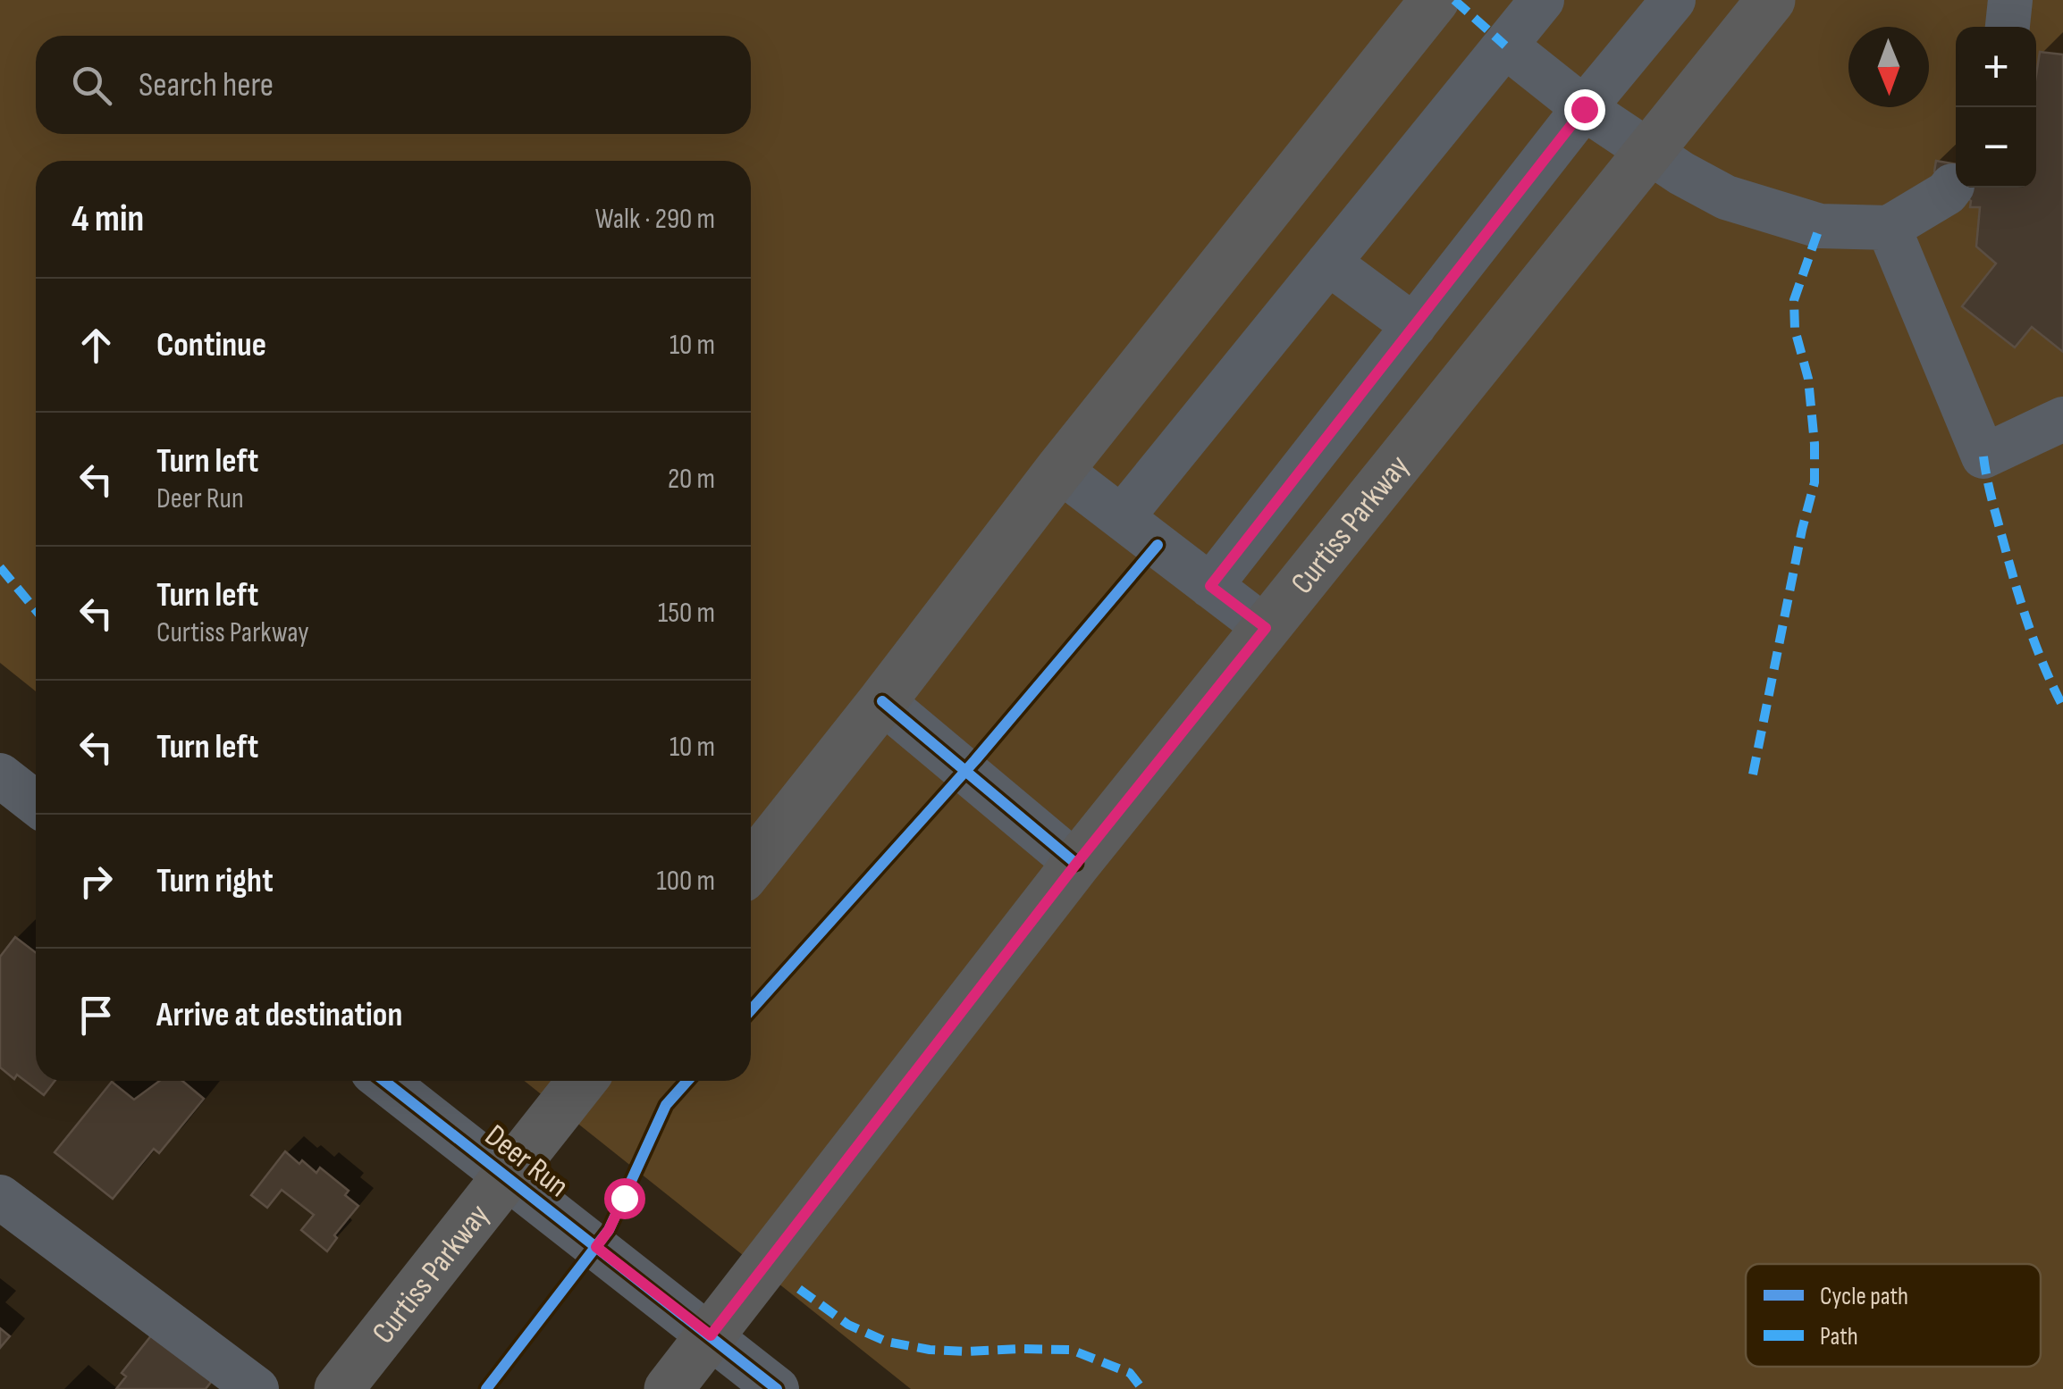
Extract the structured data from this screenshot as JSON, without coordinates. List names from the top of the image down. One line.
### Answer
{"streets":{"main road":["Curtiss Parkway"],"street":["Deer Run"]},"crossings":[["Curtiss Parkway","Deer Run"]],"legend":["Cycle path","Path"],"north":"bottom","page":{"map_buttons":["+","−"],"search":"Search here","heading":["4 min","Walk · 290 m"],"list":[["Continue","10 m"],["Turn left","Deer Run","20 m"],["Turn left","Curtiss Parkway","150 m"],["Turn left","10 m"],["Turn right","100 m"],"Arrive at destination"]}}
